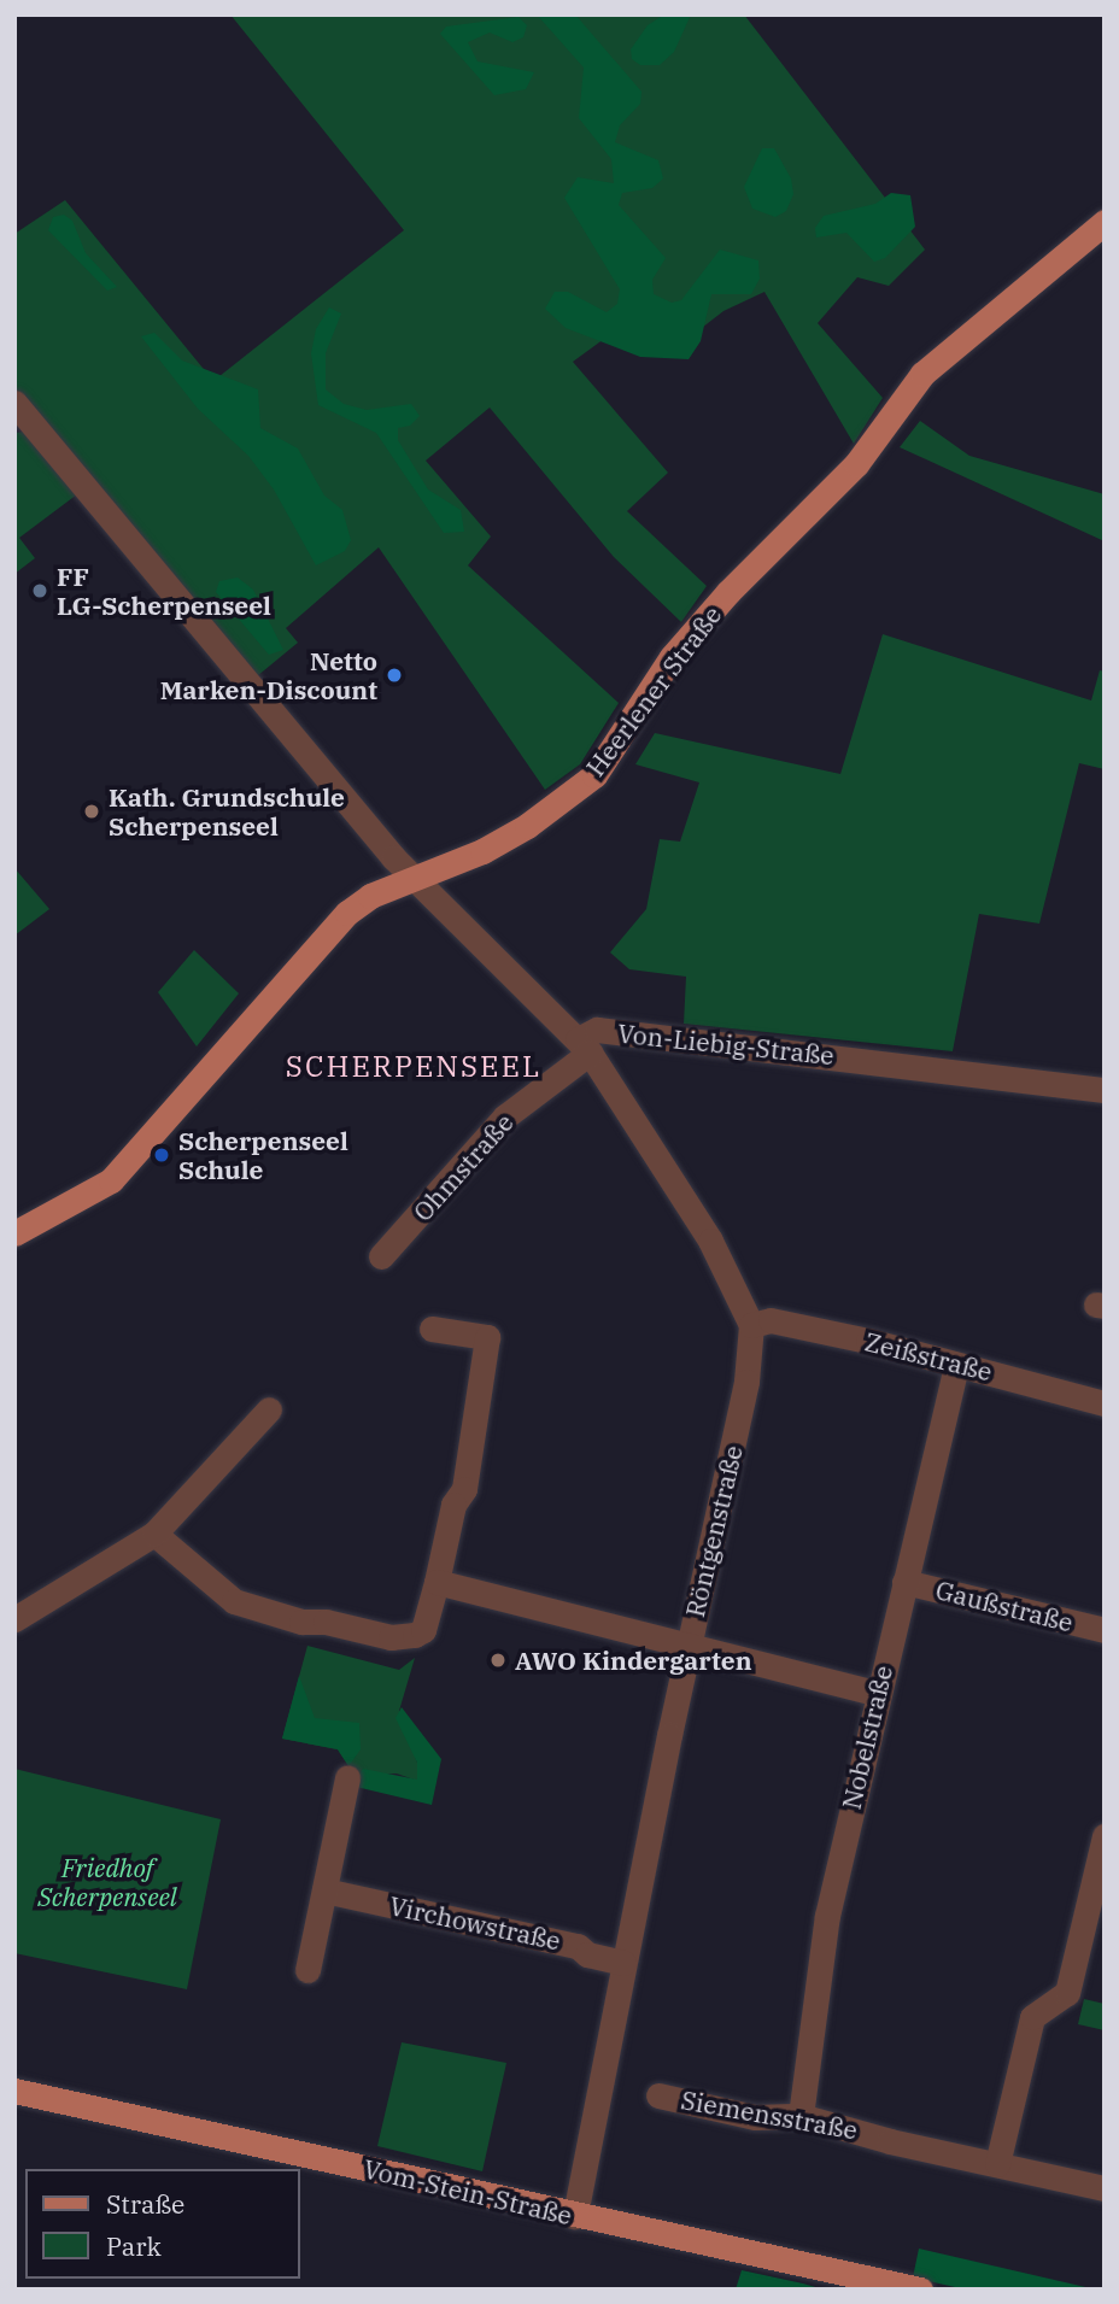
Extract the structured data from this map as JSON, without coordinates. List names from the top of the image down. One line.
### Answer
{"streets":{"main road":["Heerlener Straße","Vom-Stein-Straße"],"street":["Von-Liebig-Straße","Ohmstraße","Zeißstraße","Röntgenstraße","Gaußstraße","Nobelstraße","Virchowstraße","Siemensstraße"]},"crossings":[["Von-Liebig-Straße","Ohmstraße"],["Zeißstraße","Röntgenstraße"],["Zeißstraße","Nobelstraße"],["Röntgenstraße","Virchowstraße"],["Röntgenstraße","Vom-Stein-Straße"],["Gaußstraße","Nobelstraße"],["Nobelstraße","Siemensstraße"]],"districts":["SCHERPENSEEL"],"parks":["Friedhof Scherpenseel"],"places":["FF LG-Scherpenseel","Netto Marken-Discount","Kath. Grundschule Scherpenseel","Scherpenseel Schule","AWO Kindergarten"],"legend":["Straße","Park"]}
